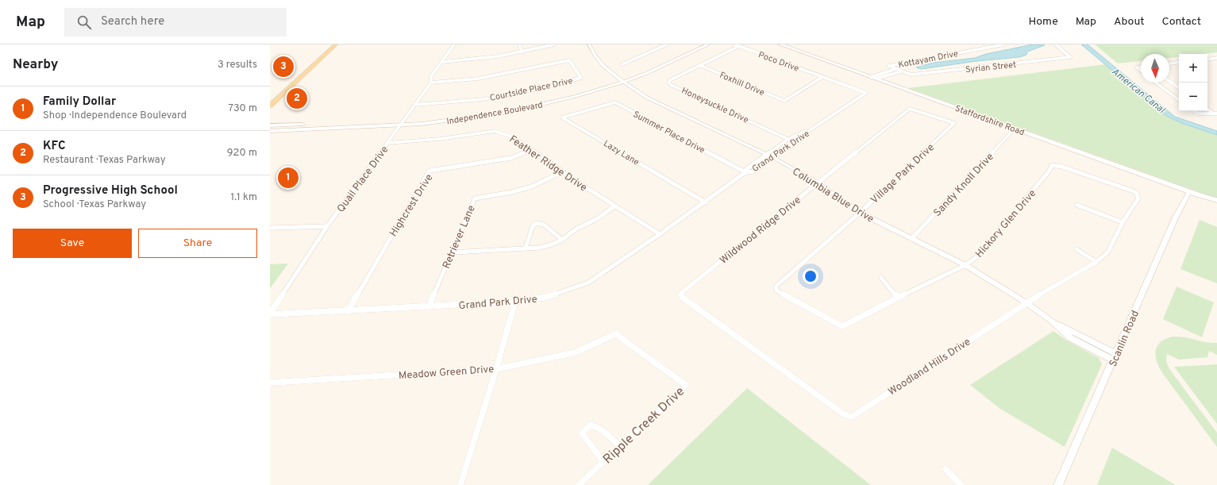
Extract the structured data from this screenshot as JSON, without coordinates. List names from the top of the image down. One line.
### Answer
{"streets":{"main road":["Independence Boulevard","Staffordshire Road"],"street":["Kottayam Drive","Poco Drive","Syrian Street","Foxhill Drive","Courtside Place Drive","Honeysuckle Drive","Summer Place Drive","Grand Park Drive","Lazy Lane","Feather Ridge Drive","Village Park Drive","Quail Place Drive","Sandy Knoll Drive","Columbia Blue Drive","Highcrest Drive","Hickory Glen Drive","Wildwood Ridge Drive","Retriever Lane","Scanlin Road","Woodland Hills Drive","Meadow Green Drive","Ripple Creek Drive"]},"crossings":[["Poco Drive","Foxhill Drive"],["Poco Drive","Grand Park Drive"],["Foxhill Drive","Honeysuckle Drive"],["Foxhill Drive","Grand Park Drive"],["Courtside Place Drive","Quail Place Drive"],["Honeysuckle Drive","Grand Park Drive"],["Independence Boulevard","Quail Place Drive"],["Independence Boulevard","Columbia Blue Drive"],["Staffordshire Road","Sandy Knoll Drive"],["Staffordshire Road","Scanlin Road"],["Summer Place Drive","Grand Park Drive"],["Summer Place Drive","Lazy Lane"],["Grand Park Drive","Lazy Lane"],["Grand Park Drive","Feather Ridge Drive"],["Grand Park Drive","Quail Place Drive"],["Grand Park Drive","Columbia Blue Drive"],["Grand Park Drive","Highcrest Drive"],["Grand Park Drive","Retriever Lane"],["Feather Ridge Drive","Quail Place Drive"],["Feather Ridge Drive","Highcrest Drive"],["Feather Ridge Drive","Retriever Lane"],["Village Park Drive","Columbia Blue Drive"],["Village Park Drive","Hickory Glen Drive"],["Village Park Drive","Wildwood Ridge Drive"],["Sandy Knoll Drive","Columbia Blue Drive"],["Columbia Blue Drive","Hickory Glen Drive"],["Columbia Blue Drive","Wildwood Ridge Drive"],["Columbia Blue Drive","Scanlin Road"],["Columbia Blue Drive","Woodland Hills Drive"],["Hickory Glen Drive","Woodland Hills Drive"],["Wildwood Ridge Drive","Woodland Hills Drive"],["Meadow Green Drive","Ripple Creek Drive"]],"water":["American Canal"],"north":"bottom","page":{"header":"Map","search":"Search here","nav":["Home","Map","About","Contact"],"heading":["Nearby","3 results"],"map_buttons":["+","−"],"pins":["3","2","1"],"list":[{"mark":"1","name":"Family Dollar","note":"Shop · Independence Boulevard","value":"730 m"},{"mark":"2","name":"KFC","note":"Restaurant · Texas Parkway","value":"920 m"},{"mark":"3","name":"Progressive High School","note":"School · Texas Parkway","value":"1.1 km"}],"buttons":["Save","Share"]}}
